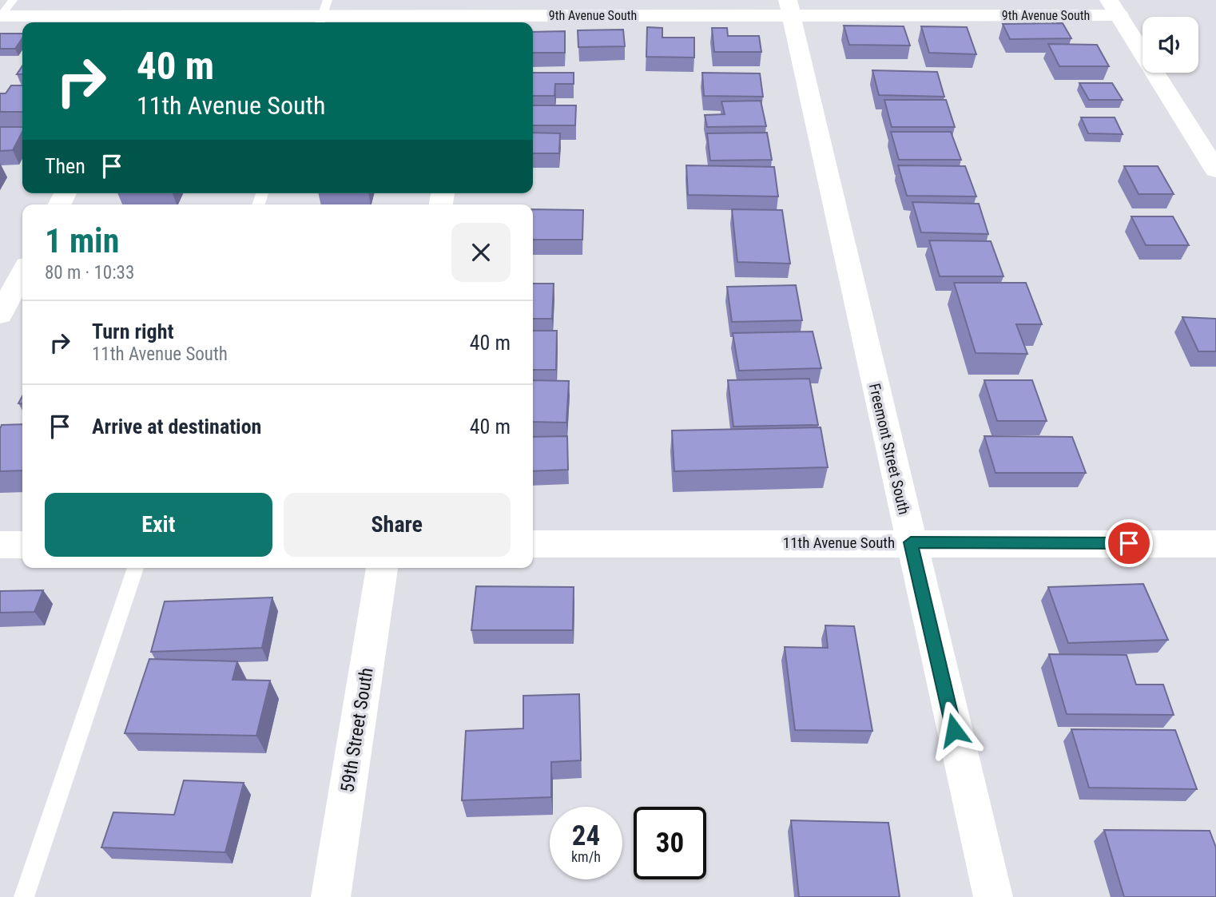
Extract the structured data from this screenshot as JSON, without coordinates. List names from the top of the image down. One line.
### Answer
{"streets":{"street":["9th Avenue South","Freemont Street South","11th Avenue South","59th Street South"]},"crossings":[["9th Avenue South","Freemont Street South"],["Freemont Street South","11th Avenue South"]],"page":{"turn":["40 m","11th Avenue South"],"then":"Then","heading":["1 min","80 m · 10:33"],"list":[{"name":"Turn right","note":"11th Avenue South","value":"40 m"},{"name":"Arrive at destination","value":"40 m"}],"buttons":["Exit","Share"],"speed":"24 km/h","limit":"30"}}
